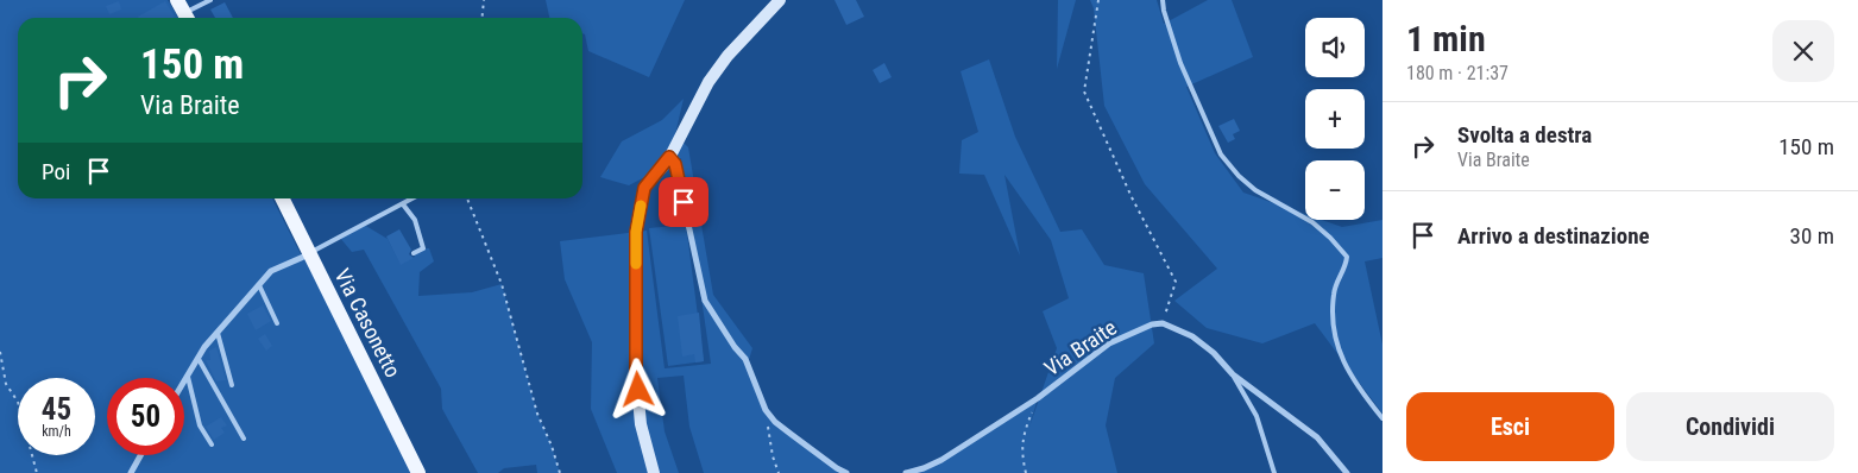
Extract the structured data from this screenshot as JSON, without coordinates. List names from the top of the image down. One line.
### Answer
{"streets":{"main road":["Via Casonetto"],"street":["Via Braite"]},"page":{"heading":["1 min","180 m · 21:37"],"map_buttons":["+","−"],"turn":["150 m","Via Braite"],"list":[{"name":"Svolta a destra","note":"Via Braite","value":"150 m"},{"name":"Arrivo a destinazione","value":"30 m"}],"then":"Poi","speed":"45 km/h","limit":"50","buttons":["Esci","Condividi"]}}
